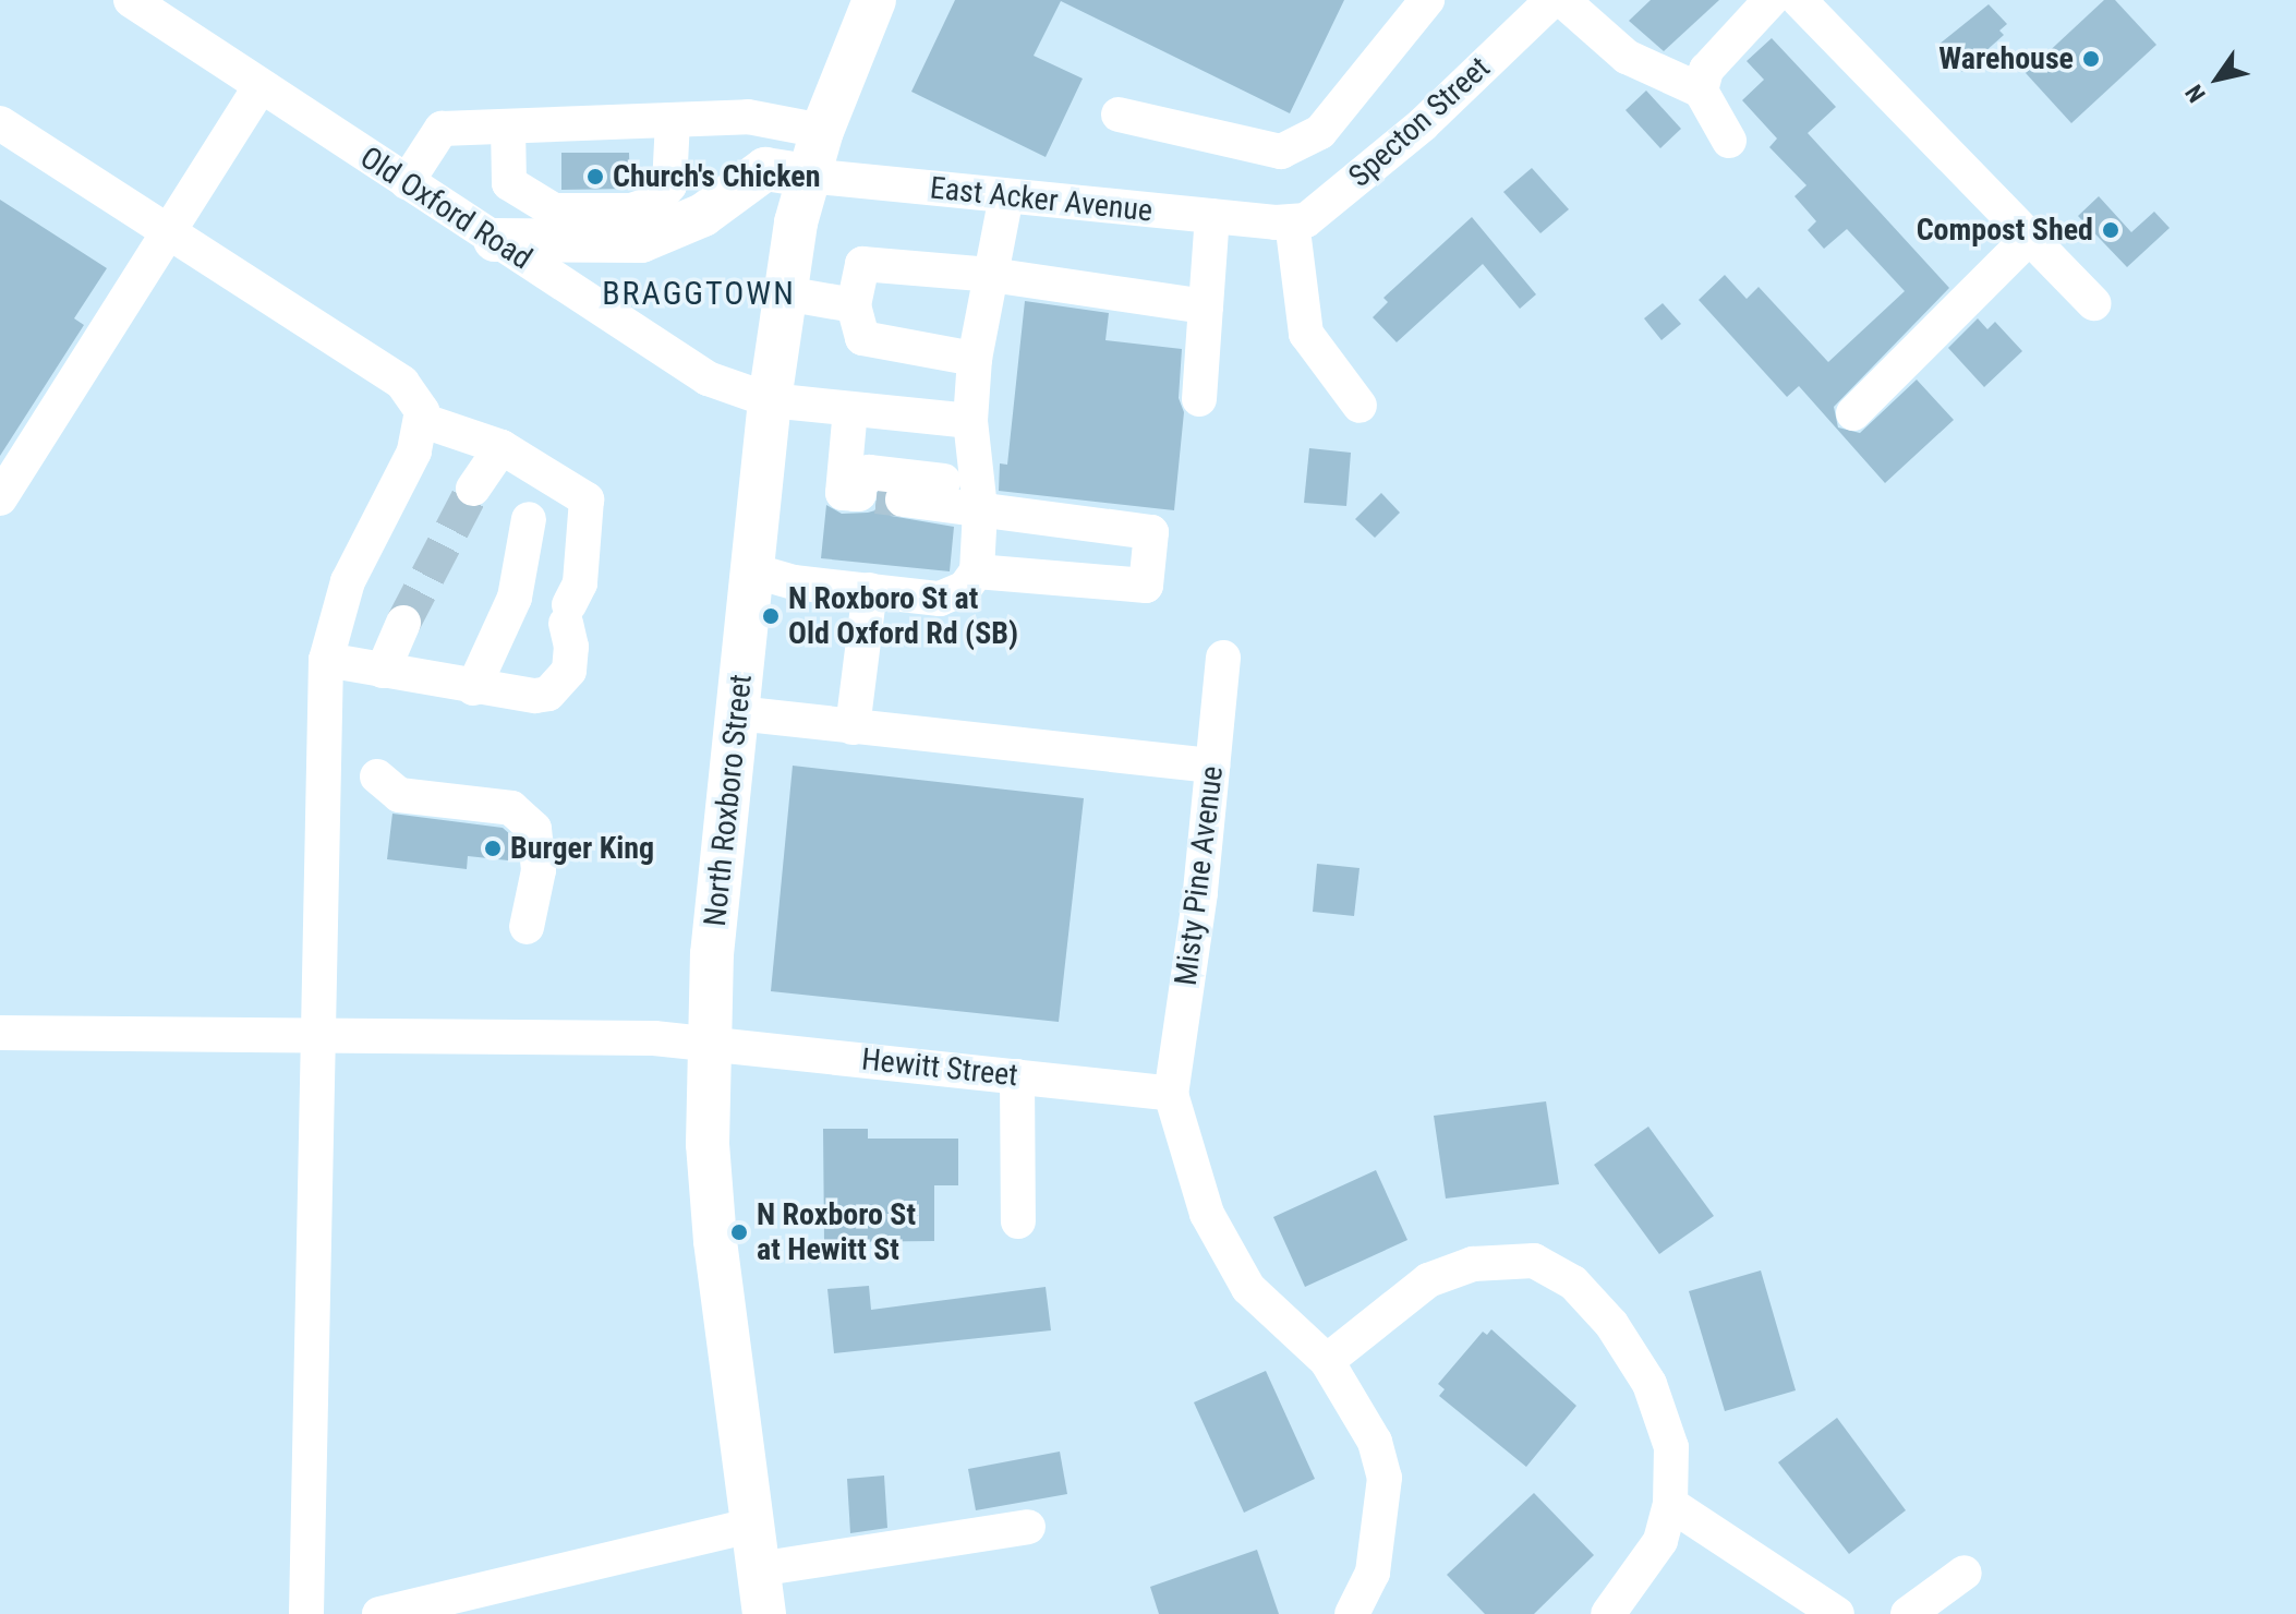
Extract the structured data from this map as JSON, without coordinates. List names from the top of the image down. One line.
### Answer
{"streets":{"main road":["North Roxboro Street"],"street":["Specton Street","East Acker Avenue","Old Oxford Road","Misty Pine Avenue","Hewitt Street"]},"crossings":[["Specton Street","East Acker Avenue"],["East Acker Avenue","North Roxboro Street"],["Old Oxford Road","North Roxboro Street"],["North Roxboro Street","Hewitt Street"],["Misty Pine Avenue","Hewitt Street"]],"districts":["BRAGGTOWN"],"places":["Warehouse","Church's Chicken","Compost Shed","N Roxboro St at Old Oxford Rd (SB)","Burger King","N Roxboro St at Hewitt St"],"north":"bottom left"}
